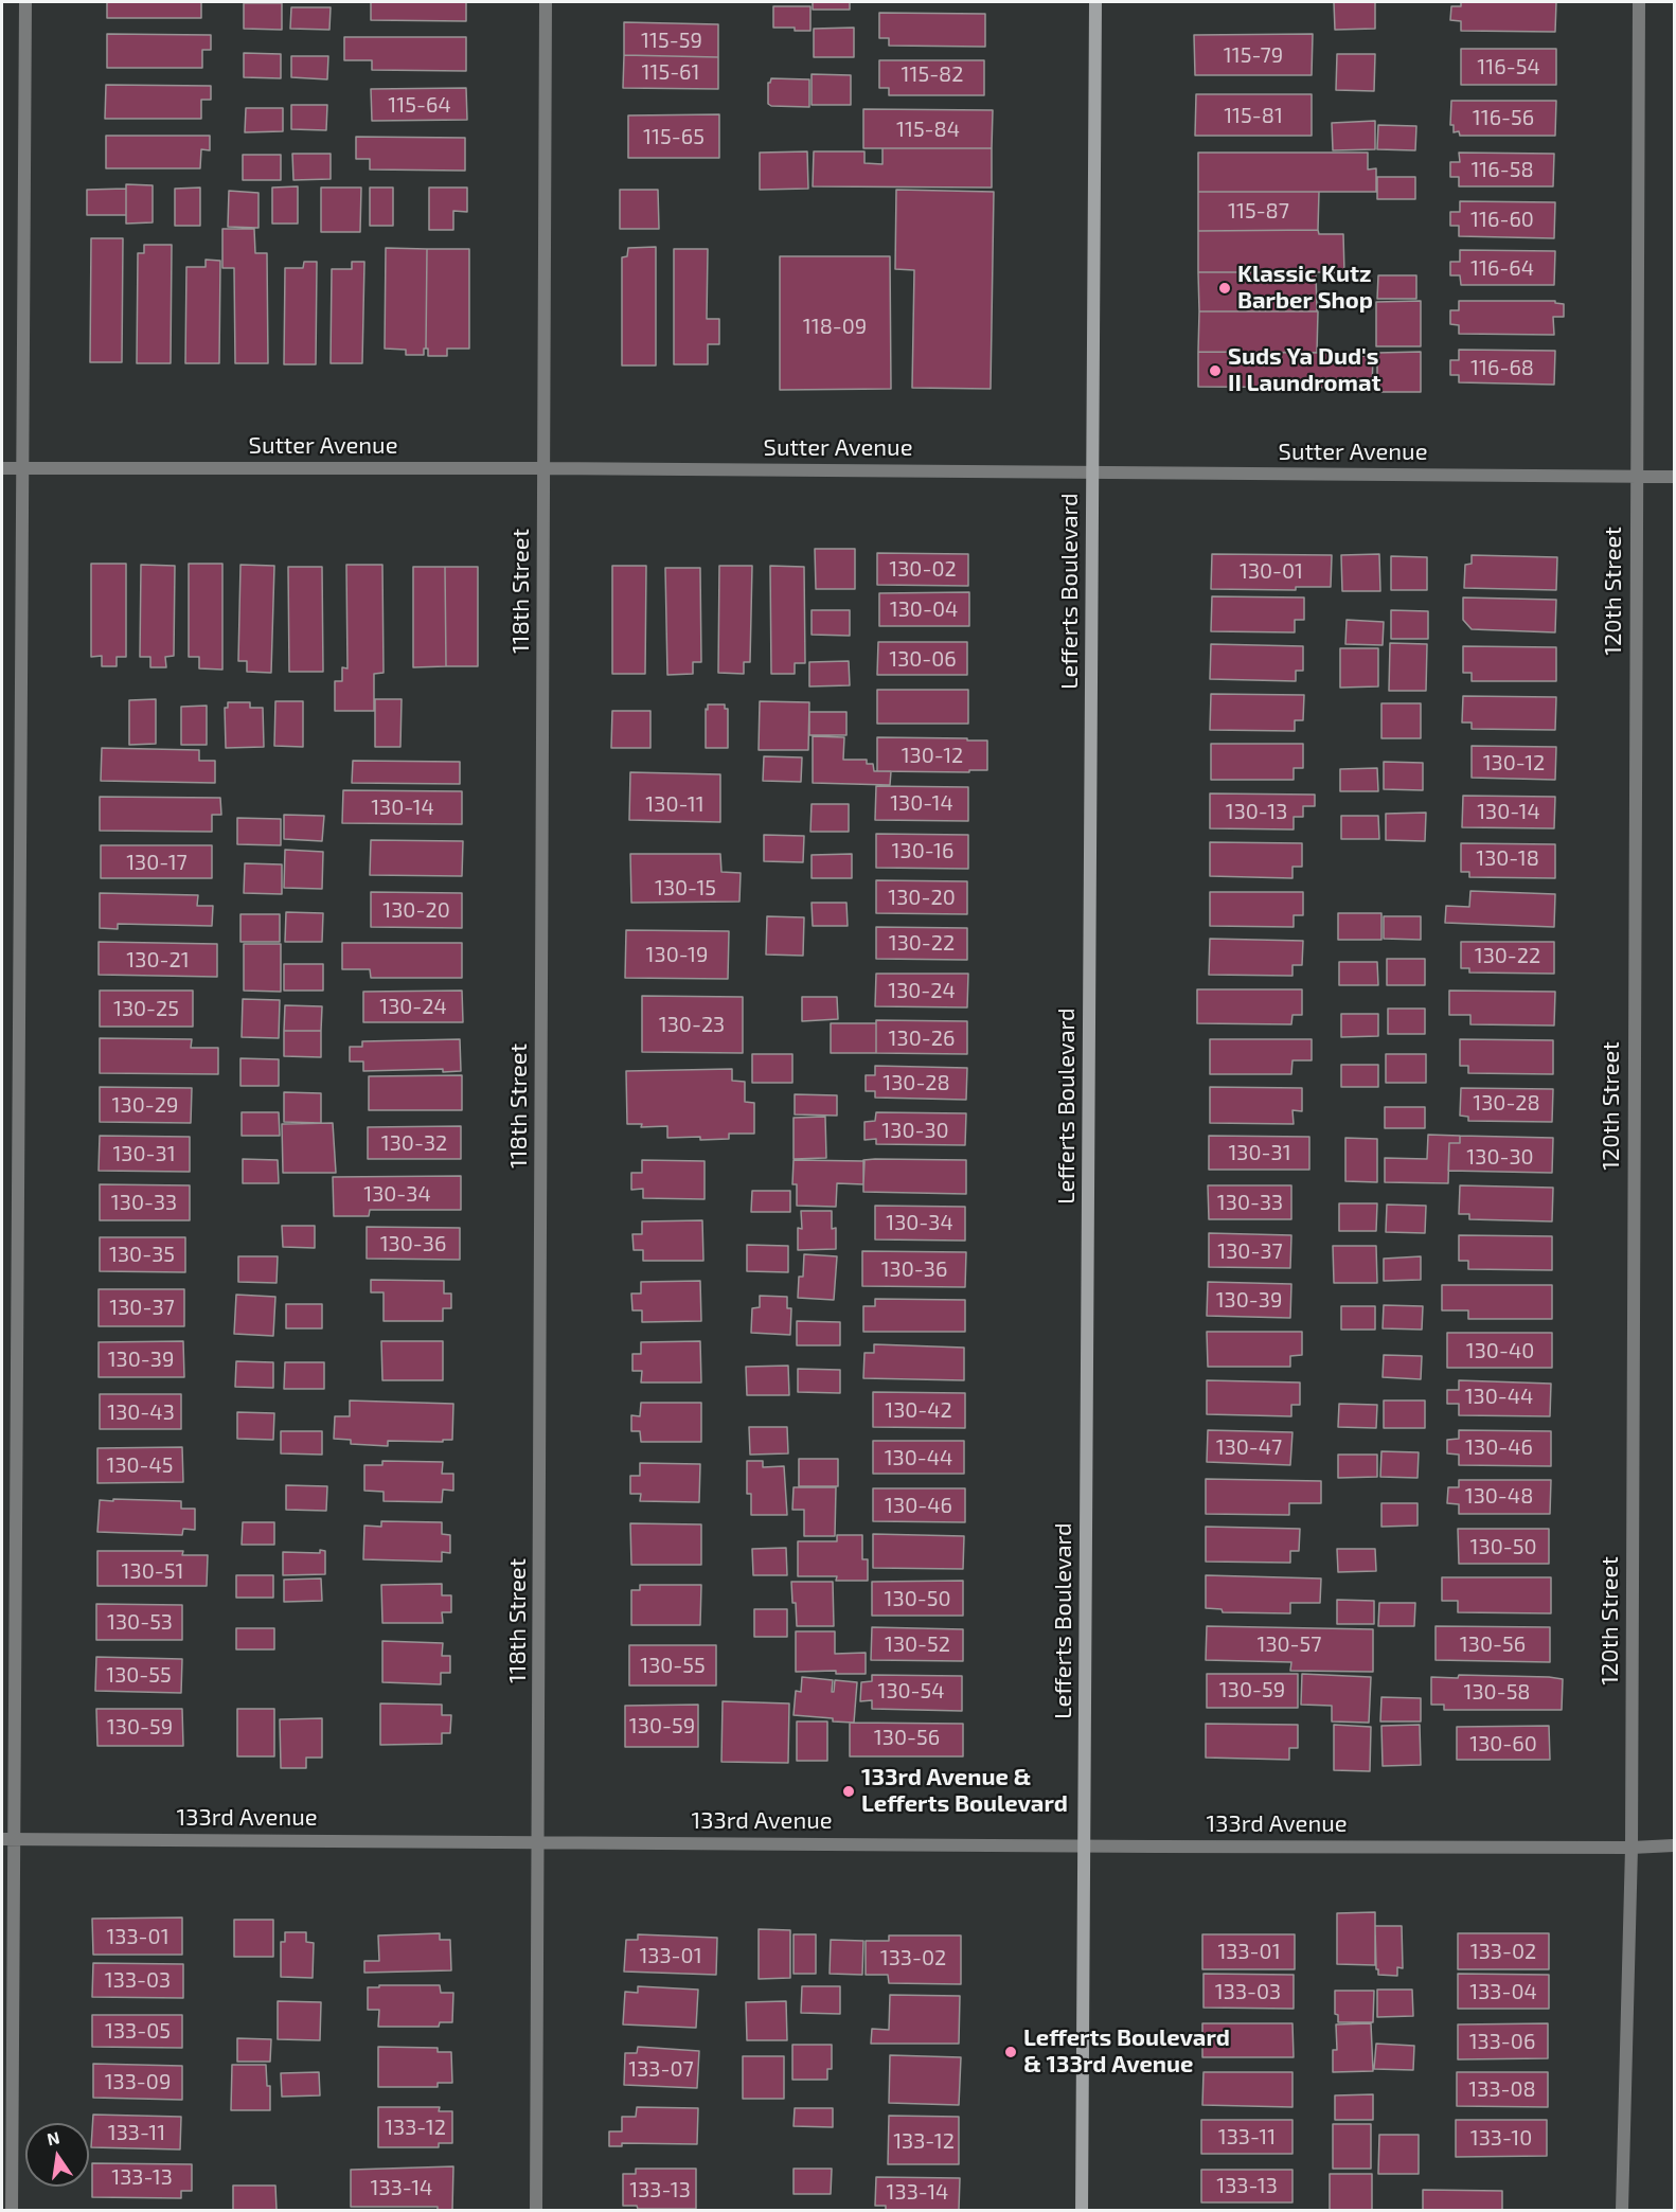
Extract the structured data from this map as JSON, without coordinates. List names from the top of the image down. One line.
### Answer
{"streets":{"main road":["Lefferts Boulevard"],"street":["Sutter Avenue","118th Street","120th Street","133rd Avenue"]},"crossings":[["Sutter Avenue","118th Street"],["Sutter Avenue","Lefferts Boulevard"],["Sutter Avenue","120th Street"],["118th Street","133rd Avenue"],["Lefferts Boulevard","133rd Avenue"],["120th Street","133rd Avenue"]],"places":["Klassic Kutz Barber Shop","Suds Ya Dud's II Laundromat","133rd Avenue & Lefferts Boulevard","Lefferts Boulevard & 133rd Avenue"],"house_numbers":["115-59","115-79","116-54","115-61","115-82","115-64","115-81","116-56","115-84","115-65","116-58","115-87","116-60","116-64","118-09","116-68","130-02","130-01","130-04","130-06","130-12","130-12","130-14","130-11","130-14","130-13","130-14","130-16","130-18","130-17","130-15","130-20","130-20","130-22","130-19","130-22","130-21","130-24","130-24","130-25","130-23","130-26","130-28","130-28","130-29","130-30","130-32","130-31","130-31","130-30","130-34","130-33","130-33","130-34","130-36","130-37","130-35","130-36","130-39","130-37","130-40","130-39","130-44","130-42","130-43","130-47","130-46","130-44","130-45","130-48","130-46","130-50","130-51","130-50","130-53","130-52","130-57","130-56","130-55","130-55","130-59","130-54","130-58","130-59","130-59","130-56","130-60","133-01","133-01","133-02","133-01","133-02","133-03","133-03","133-04","133-05","133-06","133-07","133-09","133-08","133-12","133-11","133-11","133-10","133-12","133-13","133-13","133-14","133-13","133-14"],"north":"top"}
